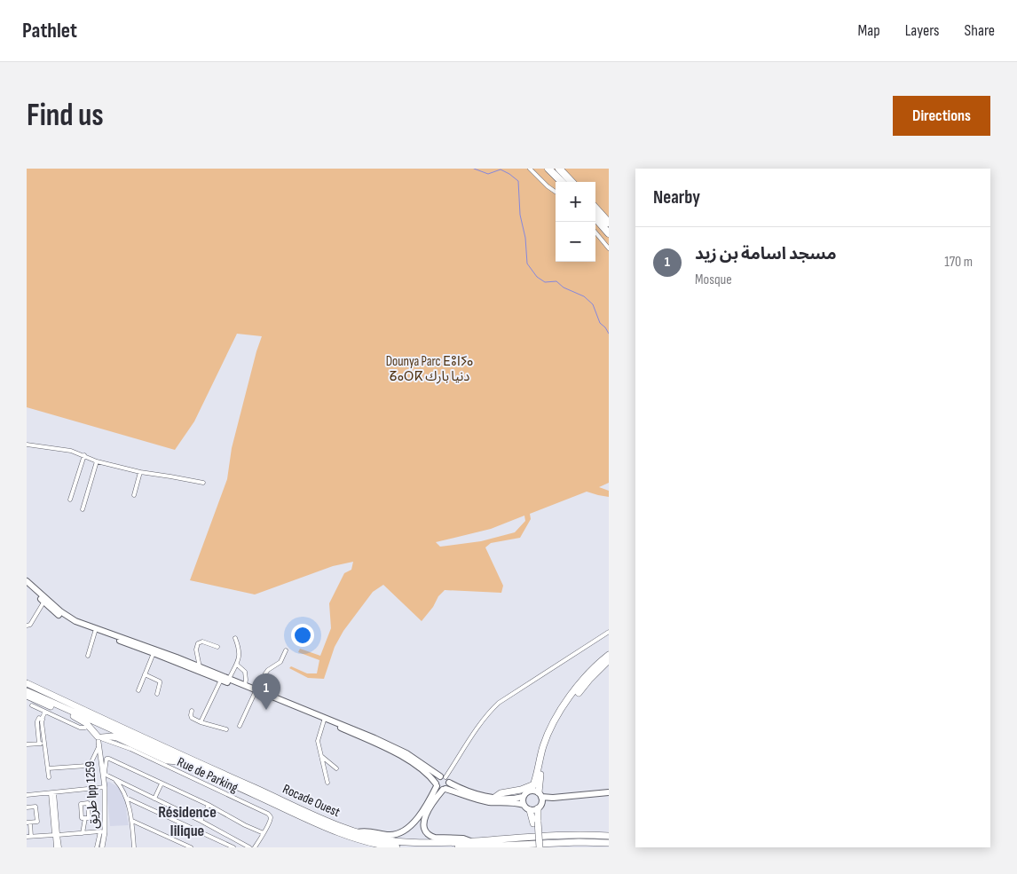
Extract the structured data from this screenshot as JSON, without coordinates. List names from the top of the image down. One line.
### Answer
{"streets":{"highway":["Rocade Ouest"],"street":["Rue de Parking","طريق lpp 1259"]},"crossings":[["Rue de Parking","طريق lpp 1259"]],"districts":["Résidence lilique"],"parks":["Dounya Parc ⴹⵓⵏⵢⴰ ⵒⴰⵔⴽ دنيا بارك"],"page":{"header":"Pathlet","nav":["Map","Layers","Share"],"buttons":"Directions","title":"Find us","heading":"Nearby","map_buttons":["+","−"],"list":[{"mark":"1","name":"مسجد اسامة بن زيد","note":"Mosque","value":"170 m"}],"pins":"1"}}
